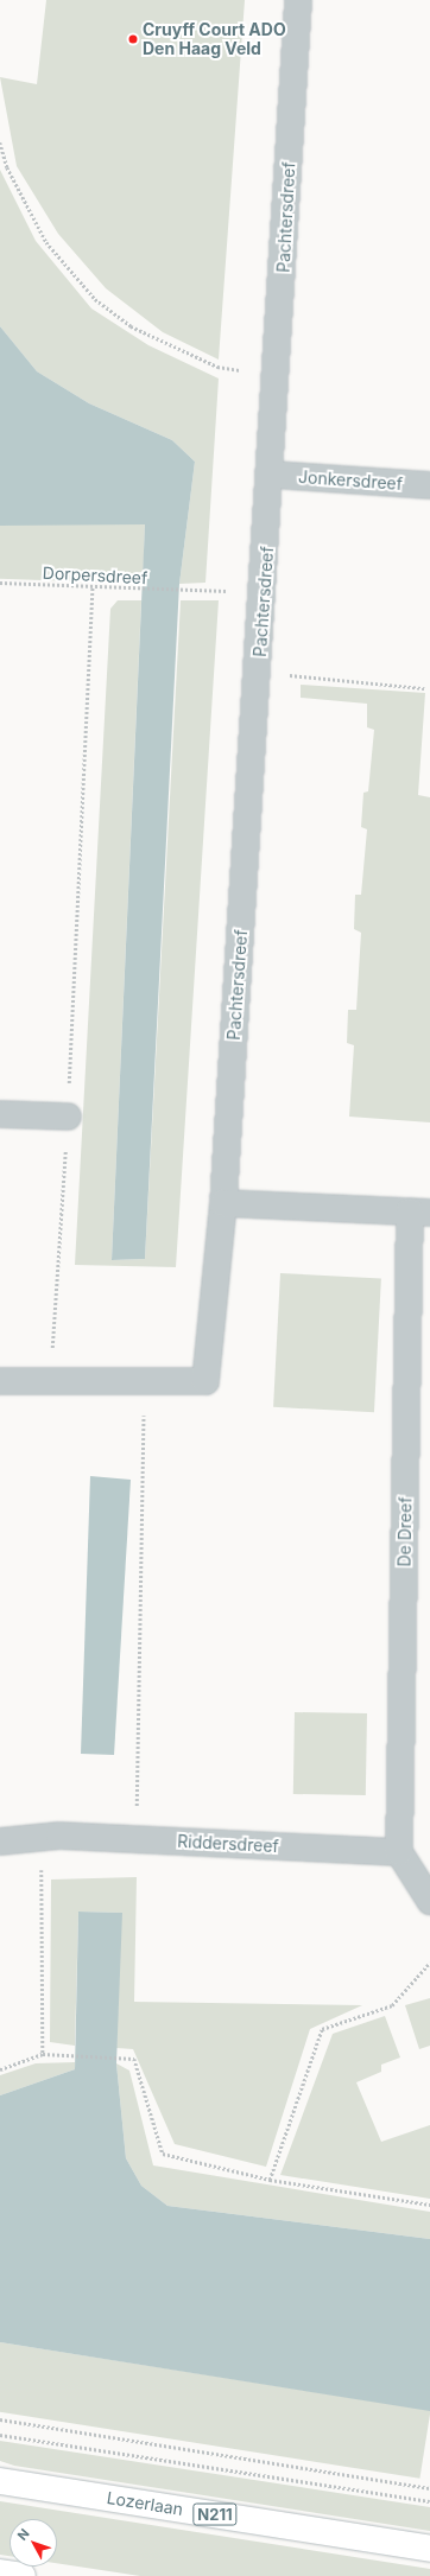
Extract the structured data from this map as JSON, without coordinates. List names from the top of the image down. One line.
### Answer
{"streets":{"main road":["Lozerlaan","N211"],"street":["Pachtersdreef","Jonkersdreef","De Dreef","Riddersdreef"],"path":["Dorpersdreef"]},"crossings":[["Pachtersdreef","Jonkersdreef"],["Pachtersdreef","De Dreef"],["De Dreef","Riddersdreef"]],"places":["Cruyff Court ADO Den Haag Veld"],"north":"top left"}
